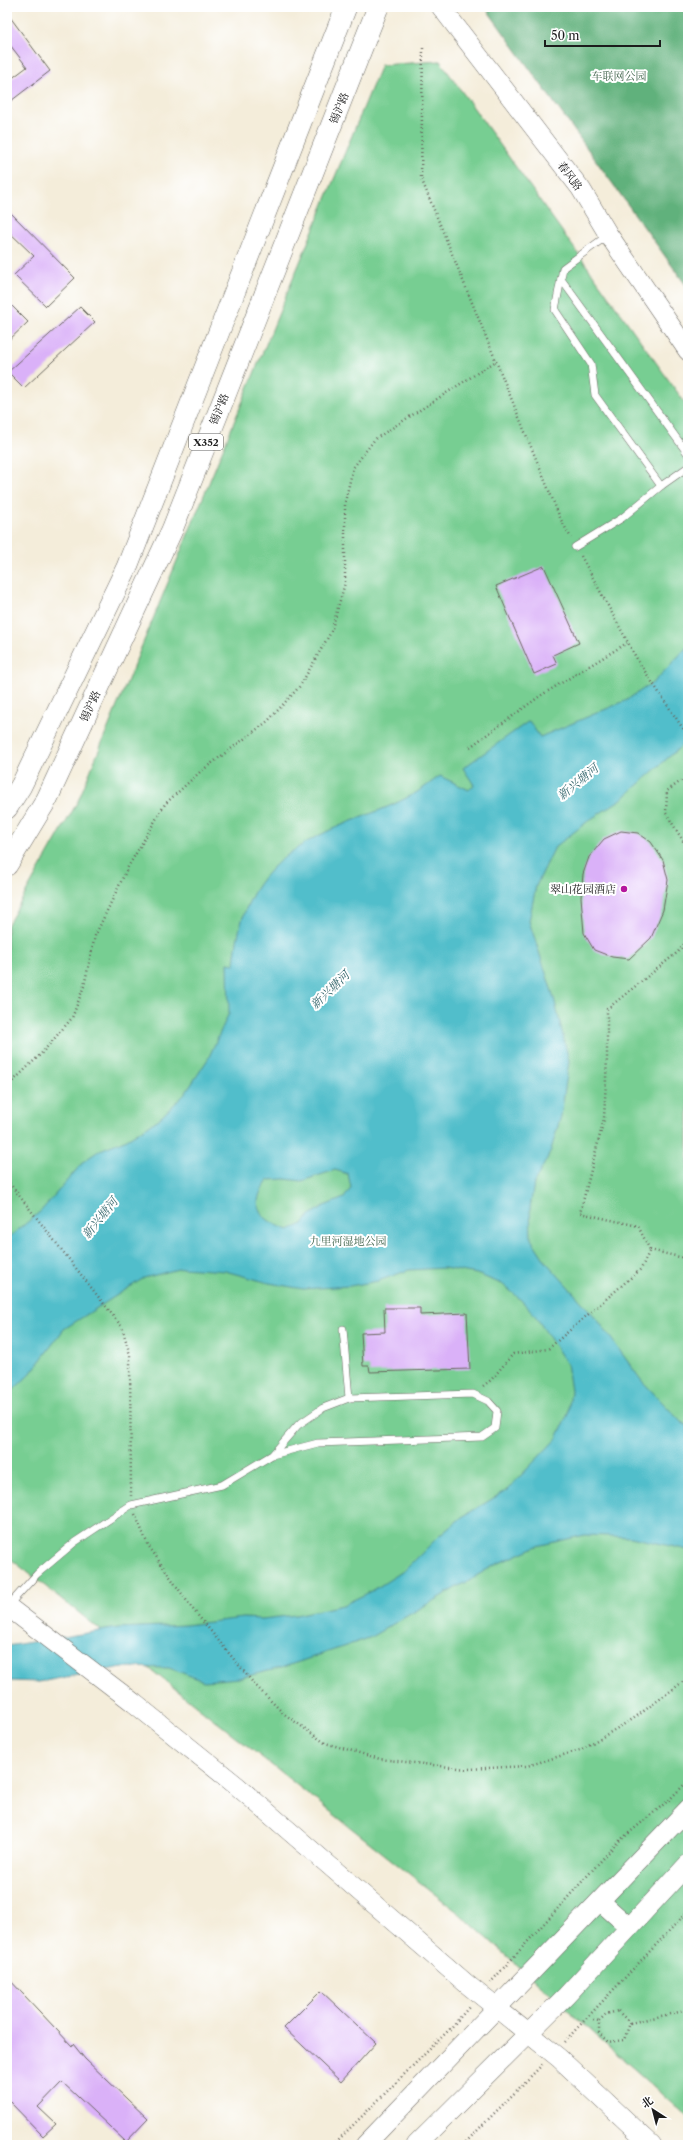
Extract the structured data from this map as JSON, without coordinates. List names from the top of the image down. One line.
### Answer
{"streets":{"main road":["锡沪路","春风路","X352"]},"water":["新兴塘河"],"parks":["车联网公园","九里河湿地公园"],"places":["翠山花园酒店"],"scale_bar":"50 m","north":"top left"}
